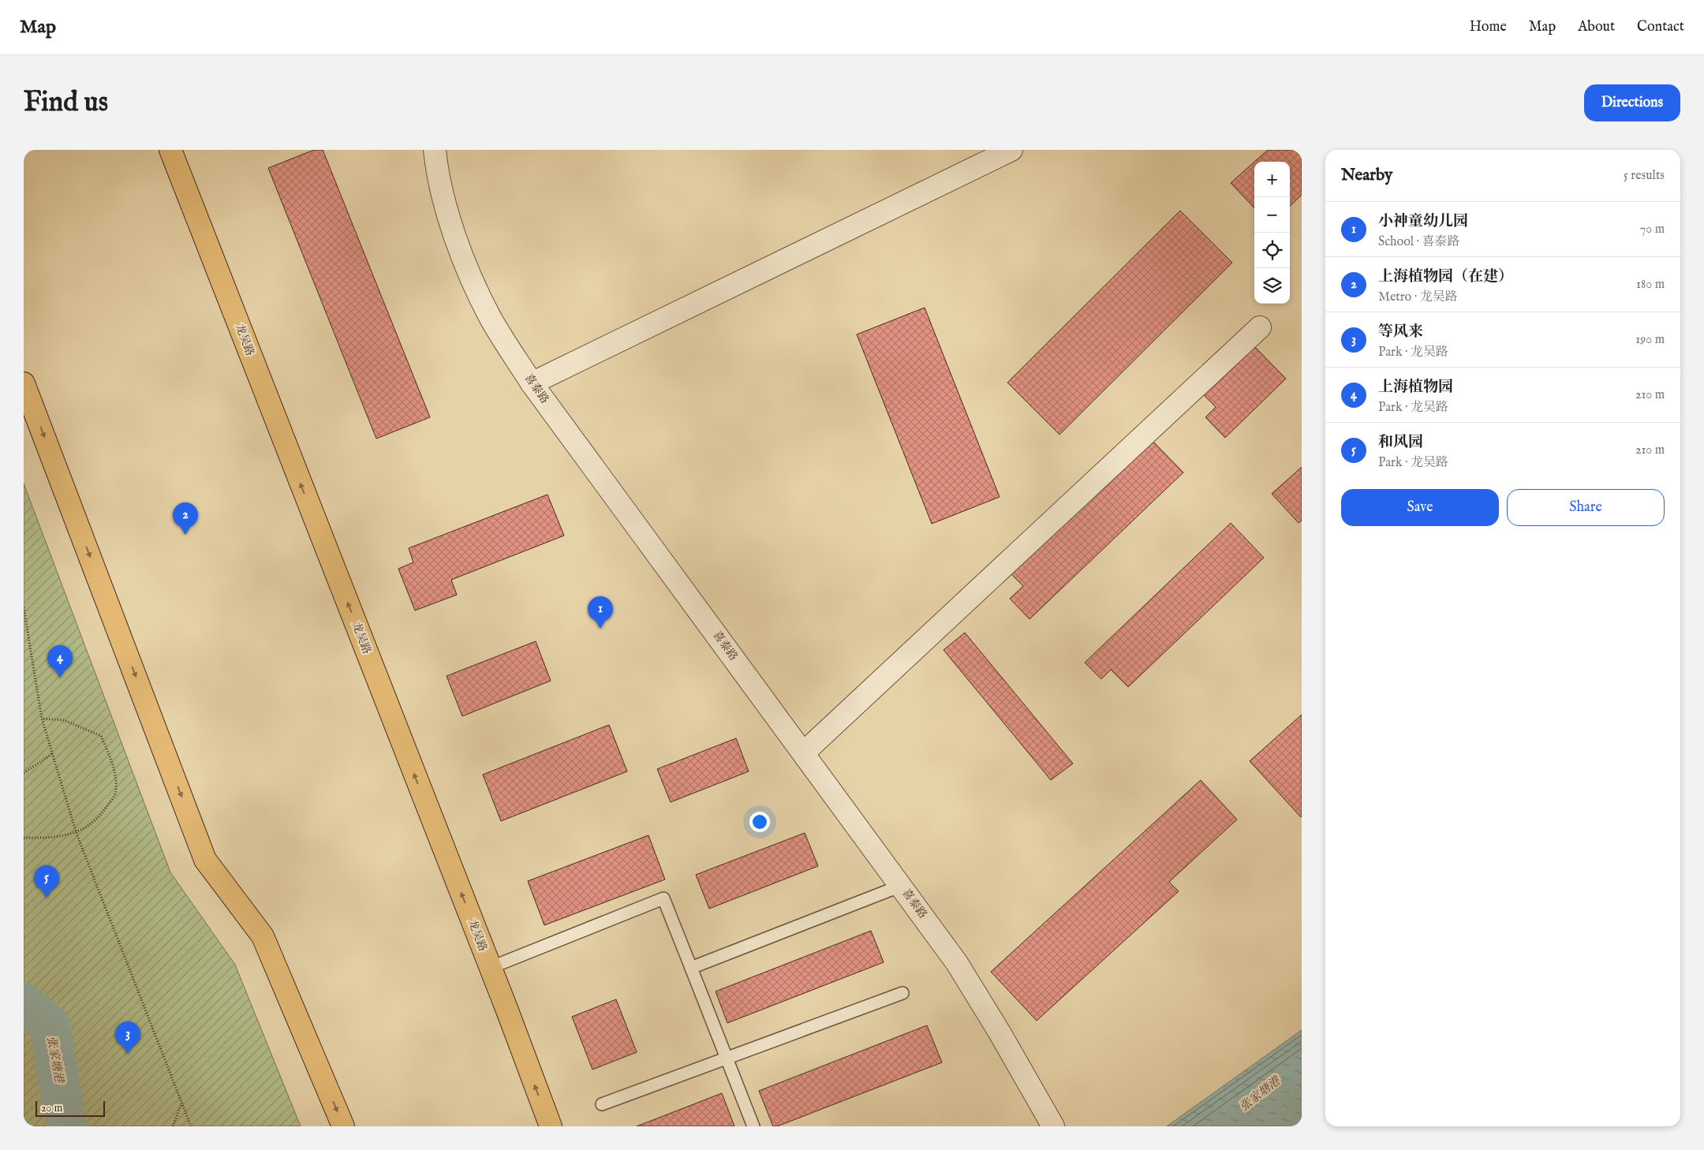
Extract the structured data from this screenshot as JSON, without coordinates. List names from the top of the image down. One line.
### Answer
{"streets":{"main road":["龙吴路"],"street":["喜泰路"]},"one_way":["龙吴路"],"water":["张家塘港"],"scale_bar":"20 m","page":{"header":"Map","nav":["Home","Map","About","Contact"],"buttons":["Directions",["Save","Share"]],"title":"Find us","heading":["Nearby","5 results"],"map_buttons":["+","−"],"list":[{"mark":"1","name":"小神童幼儿园","note":"School · 喜泰路","value":"70 m"},{"mark":"2","name":"上海植物园（在建）","note":"Metro · 龙吴路","value":"180 m"},{"mark":"3","name":"等风来","note":"Park · 龙吴路","value":"190 m"},{"mark":"4","name":"上海植物园","note":"Park · 龙吴路","value":"210 m"},{"mark":"5","name":"和风园","note":"Park · 龙吴路","value":"210 m"}],"pins":["2","1","4","5","3"],"scale":"20 m"}}
